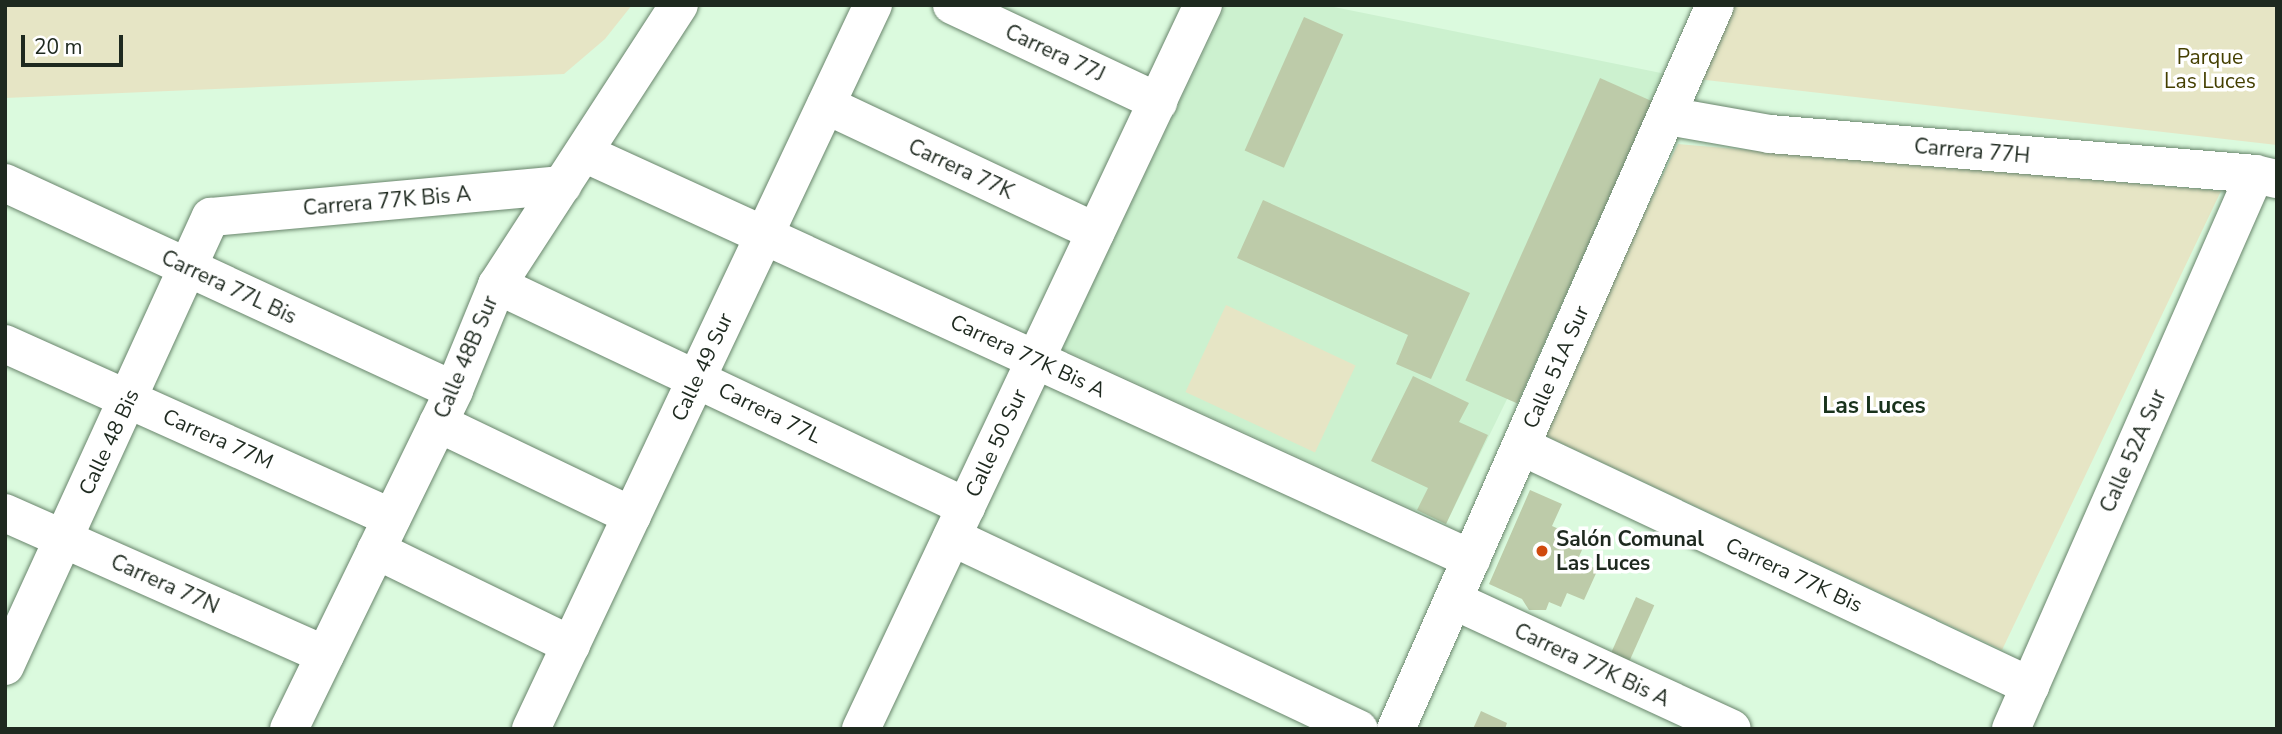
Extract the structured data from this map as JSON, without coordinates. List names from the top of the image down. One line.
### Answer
{"streets":{"street":["Carrera 77J","Carrera 77H","Carrera 77K","Carrera 77K Bis A","Carrera 77L Bis","Calle 48B Sur","Calle 49 Sur","Calle 51A Sur","Carrera 77L","Carrera 77M","Calle 48 Bis","Calle 50 Sur","Calle 52A Sur","Carrera 77K Bis","Carrera 77N"]},"crossings":[["Carrera 77J","Calle 50 Sur"],["Carrera 77H","Calle 51A Sur"],["Carrera 77H","Calle 52A Sur"],["Carrera 77K","Calle 49 Sur"],["Carrera 77K","Calle 50 Sur"],["Carrera 77K Bis A","Calle 48B Sur"],["Carrera 77K Bis A","Calle 49 Sur"],["Carrera 77K Bis A","Calle 51A Sur"],["Carrera 77K Bis A","Calle 48 Bis"],["Carrera 77K Bis A","Calle 50 Sur"],["Carrera 77L Bis","Calle 48B Sur"],["Carrera 77L Bis","Calle 49 Sur"],["Carrera 77L Bis","Calle 48 Bis"],["Calle 48B Sur","Carrera 77L"],["Calle 48B Sur","Carrera 77M"],["Calle 48B Sur","Carrera 77N"],["Calle 49 Sur","Carrera 77L"],["Calle 49 Sur","Carrera 77M"],["Calle 51A Sur","Carrera 77K Bis"],["Carrera 77L","Calle 50 Sur"],["Carrera 77M","Calle 48 Bis"],["Calle 48 Bis","Carrera 77N"],["Calle 52A Sur","Carrera 77K Bis"]],"districts":["Las Luces"],"parks":["Parque Las Luces"],"places":["Salón Comunal Las Luces"],"scale_bar":"20 m"}
